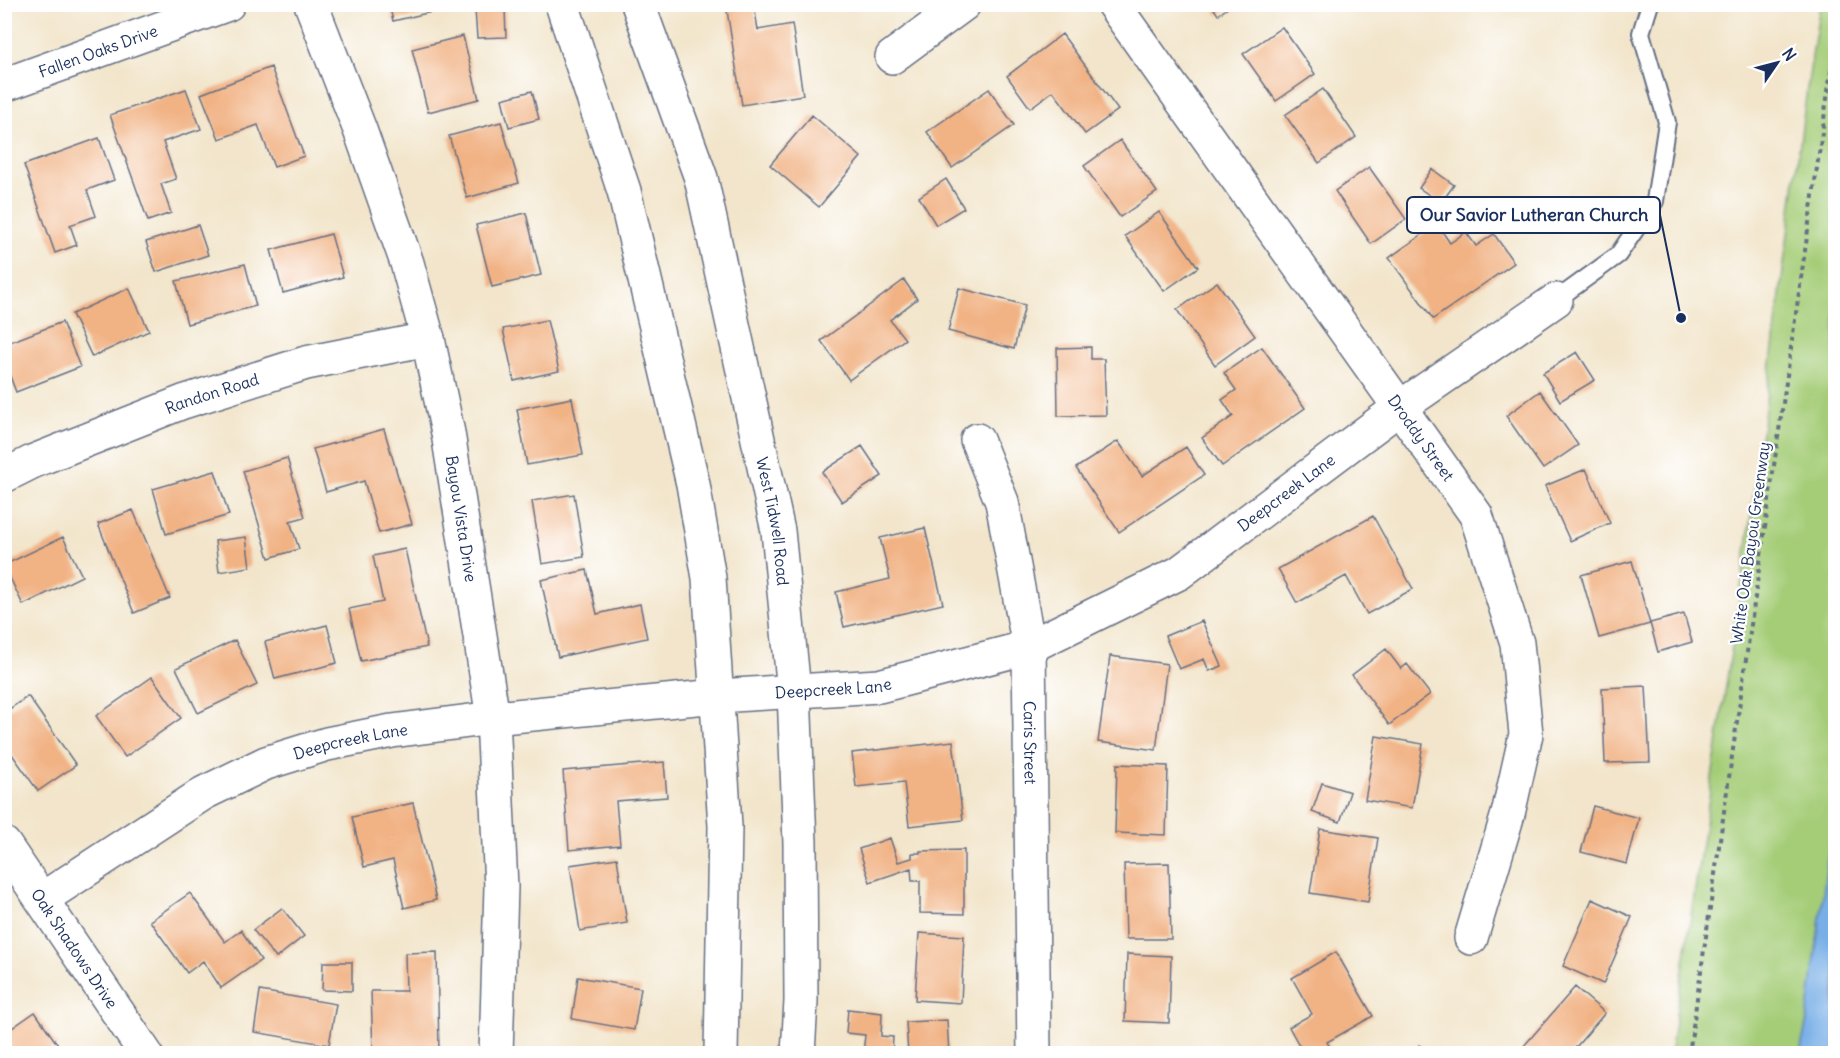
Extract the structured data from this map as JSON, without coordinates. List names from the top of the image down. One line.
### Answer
{"streets":{"street":["Fallen Oaks Drive","Randon Road","Droddy Street","Deepcreek Lane","Bayou Vista Drive","West Tidwell Road","Caris Street","Oak Shadows Drive"],"path":["White Oak Bayou Greenway"]},"crossings":[["Randon Road","Bayou Vista Drive"],["Droddy Street","Deepcreek Lane"],["Deepcreek Lane","Bayou Vista Drive"],["Deepcreek Lane","West Tidwell Road"],["Deepcreek Lane","Caris Street"],["Deepcreek Lane","Oak Shadows Drive"]],"places":["Our Savior Lutheran Church"],"north":"top right"}
